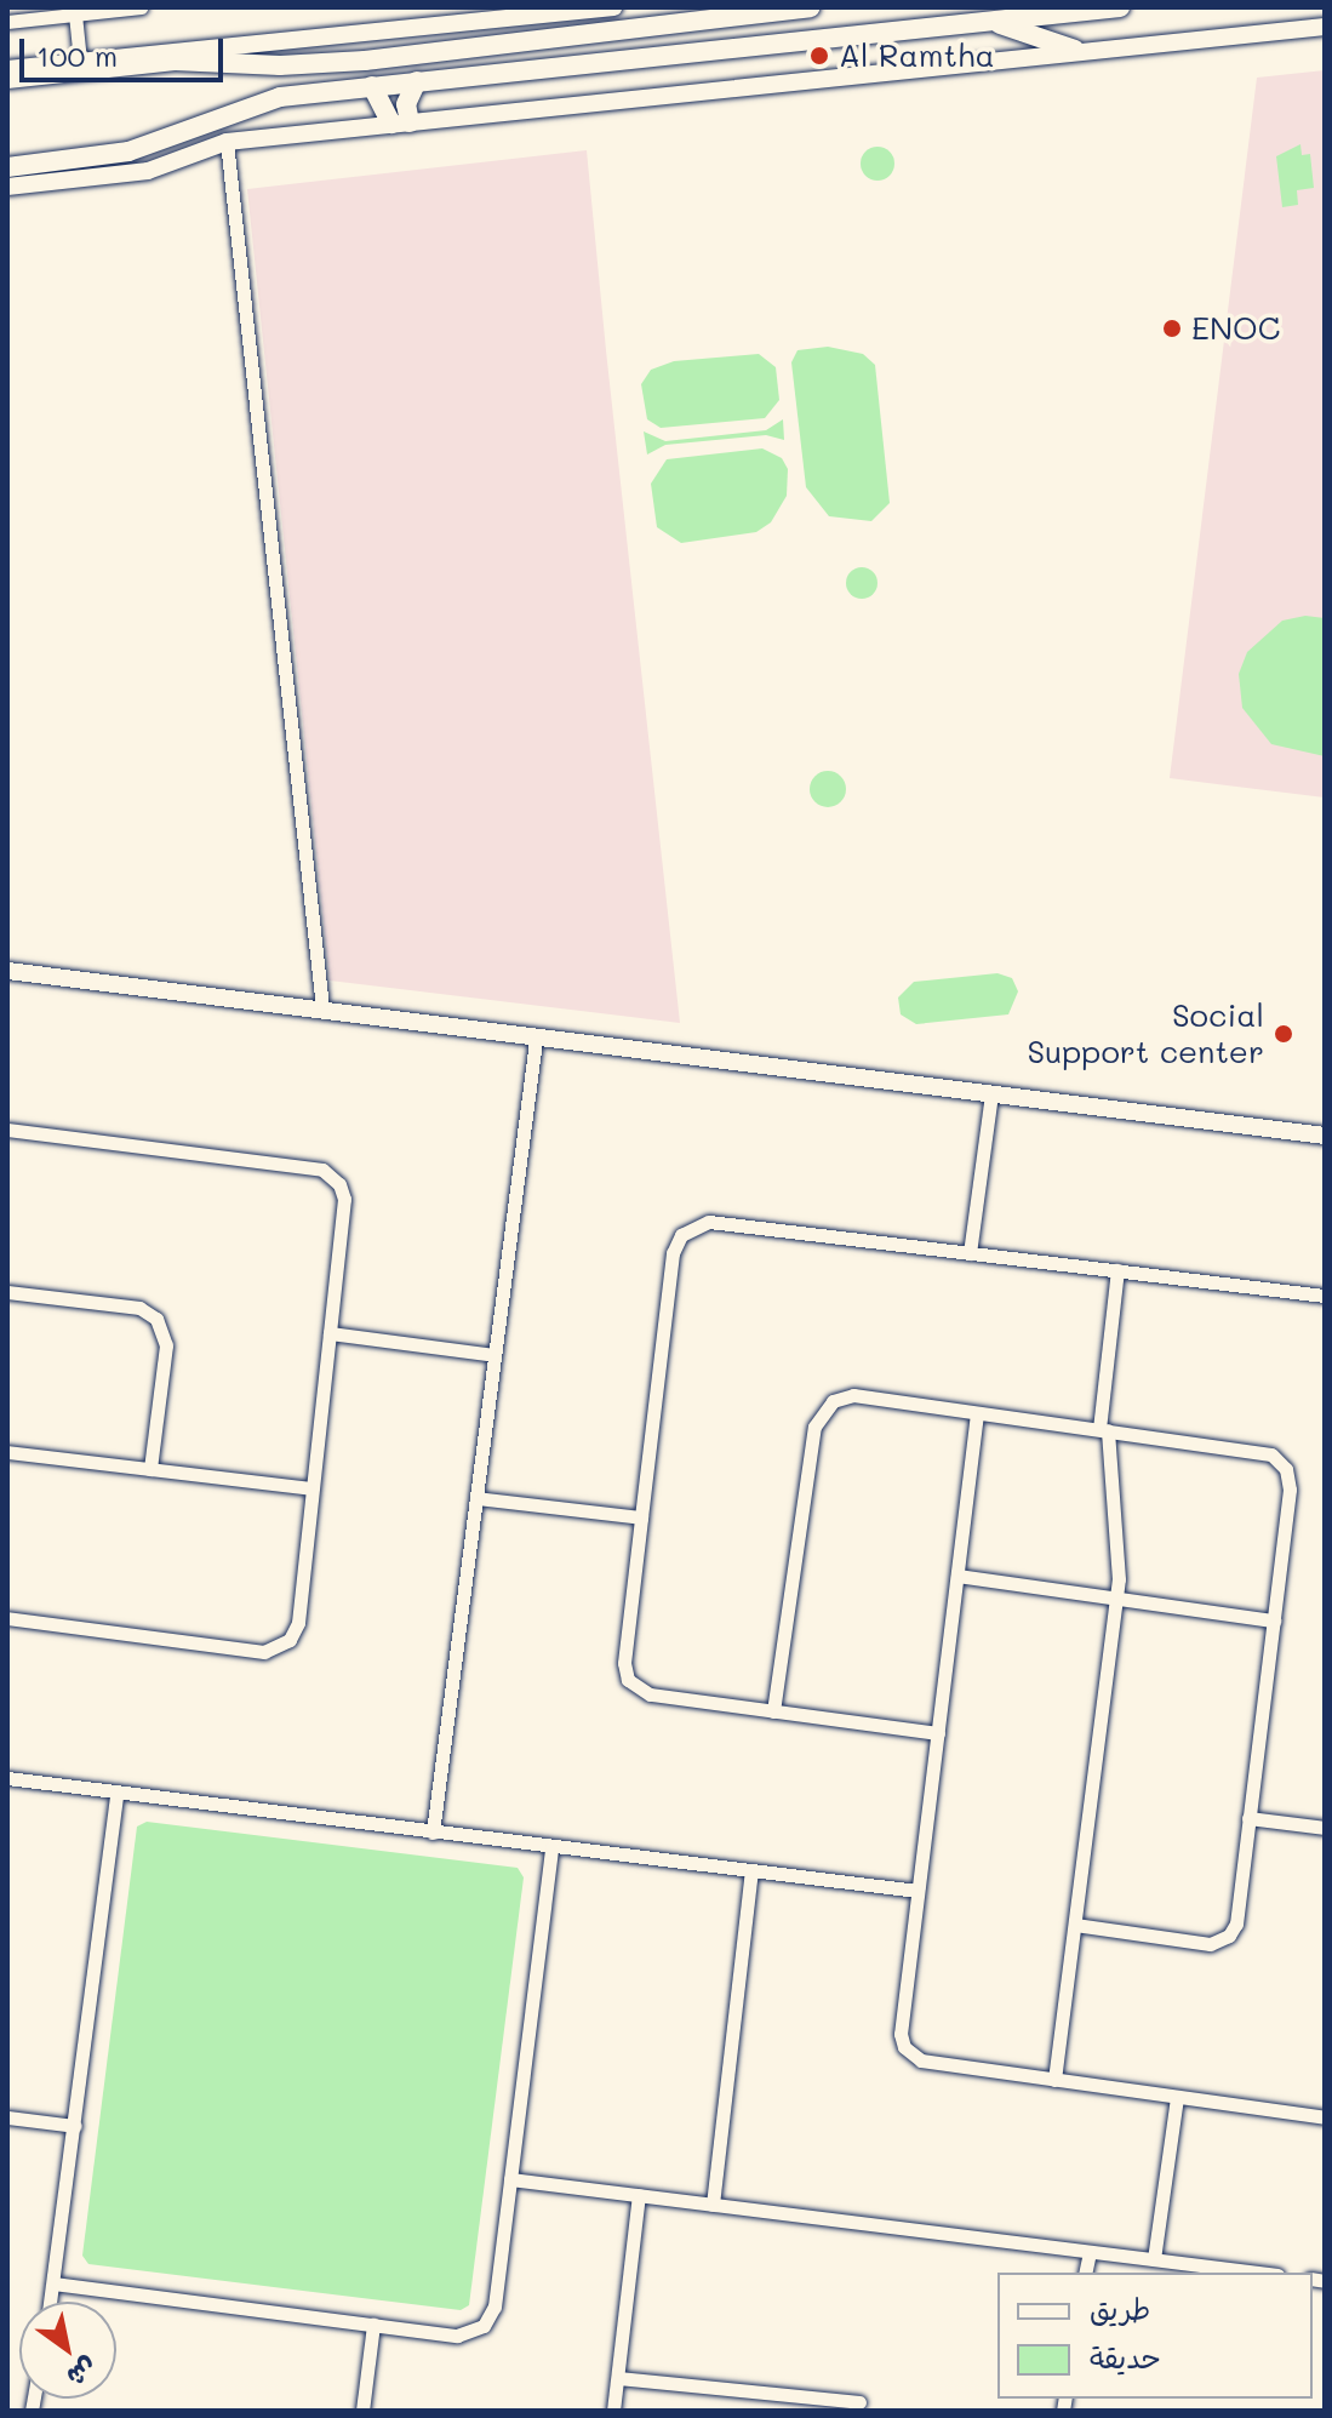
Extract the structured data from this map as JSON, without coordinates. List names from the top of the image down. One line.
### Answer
{"places":["Al Ramtha","ENOC","Social Support center"],"legend":["طريق","حديقة"],"scale_bar":"100 m","north":"bottom right"}
